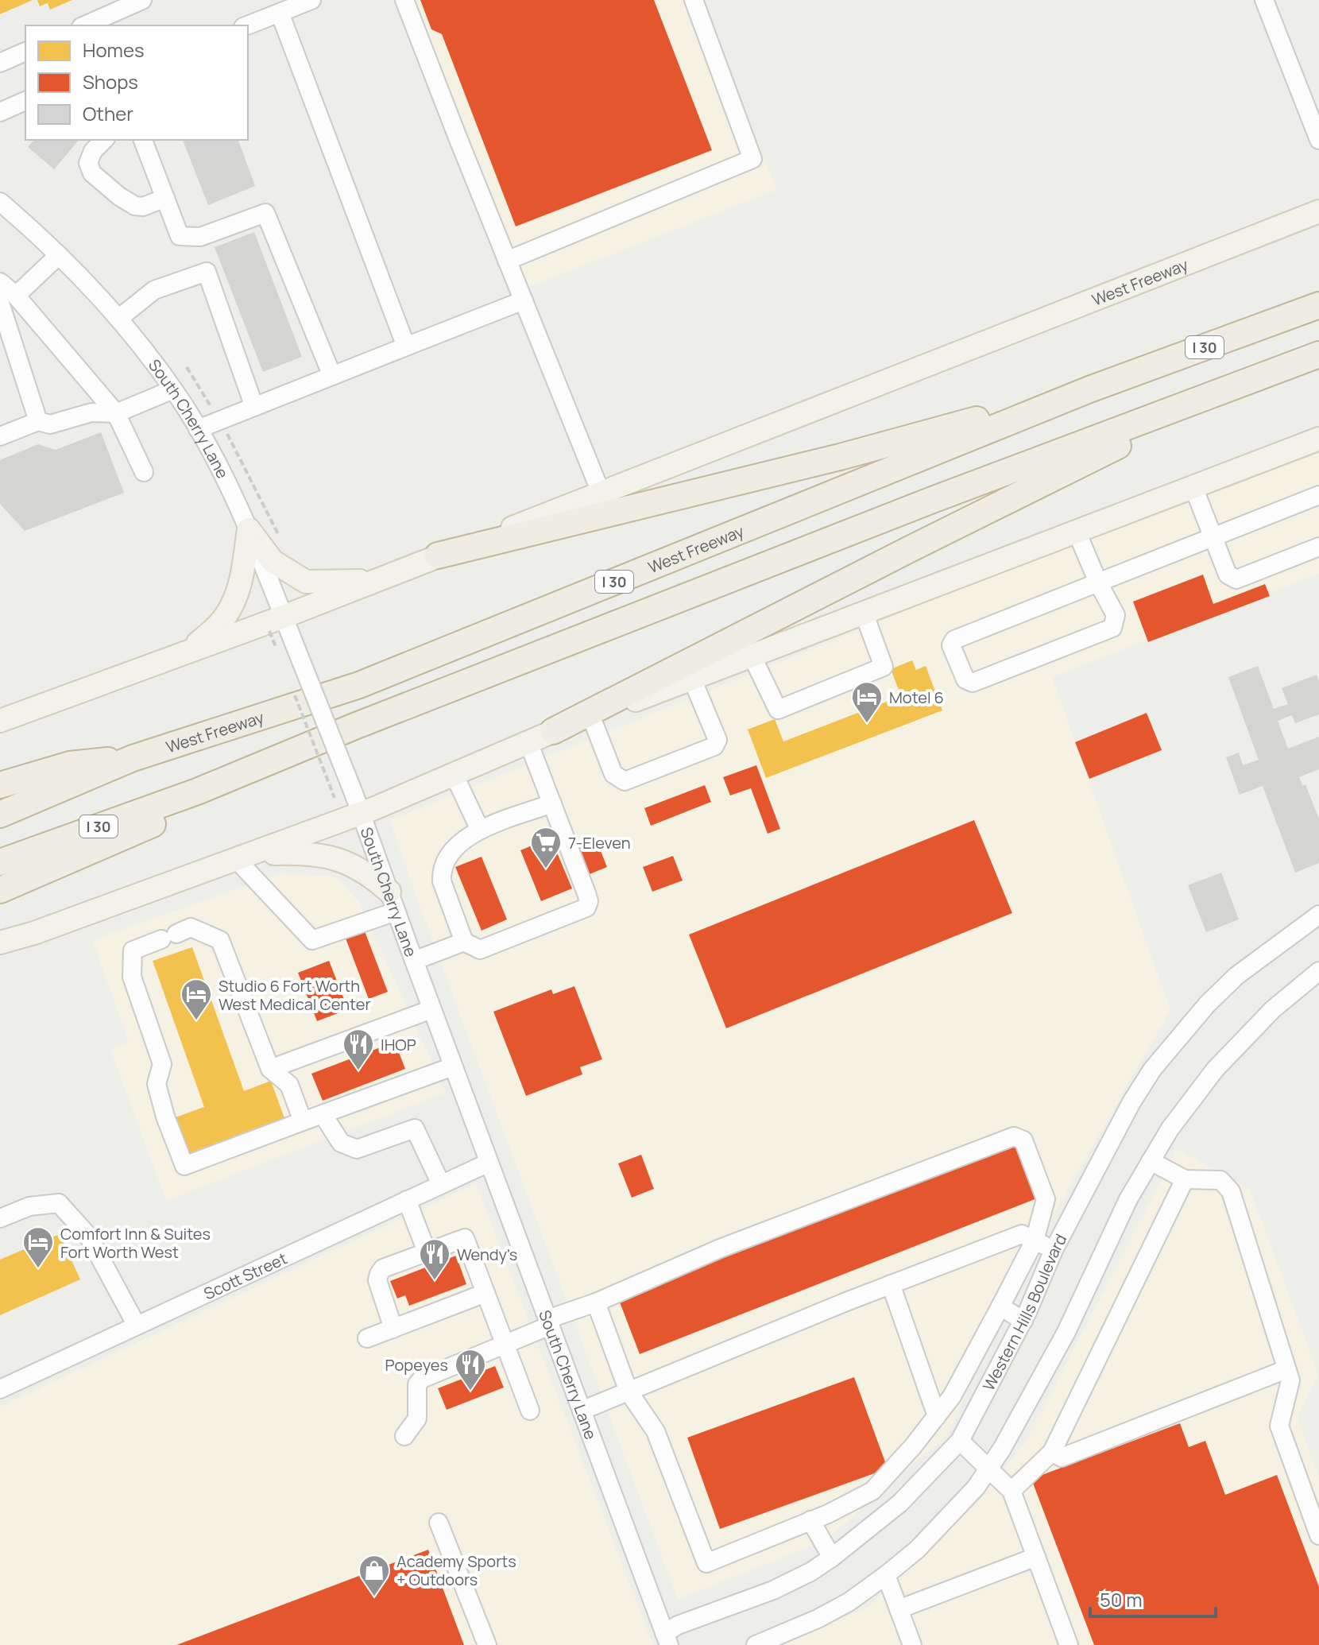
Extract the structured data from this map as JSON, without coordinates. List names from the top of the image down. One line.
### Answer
{"streets":{"highway":["West Freeway","I 30"],"street":["South Cherry Lane","Scott Street","Western Hills Boulevard"]},"crossings":[["West Freeway","South Cherry Lane"],["South Cherry Lane","Scott Street"],["South Cherry Lane","Western Hills Boulevard"]],"places":{"hotel":["Motel 6","Studio 6 Fort Worth West Medical Center","Comfort Inn & Suites Fort Worth West"],"supermarket":["7-Eleven"],"restaurant":["IHOP","Wendy's","Popeyes"],"shop":["Academy Sports + Outdoors"]},"legend":["Homes","Shops","Other"],"scale_bar":"50 m"}
